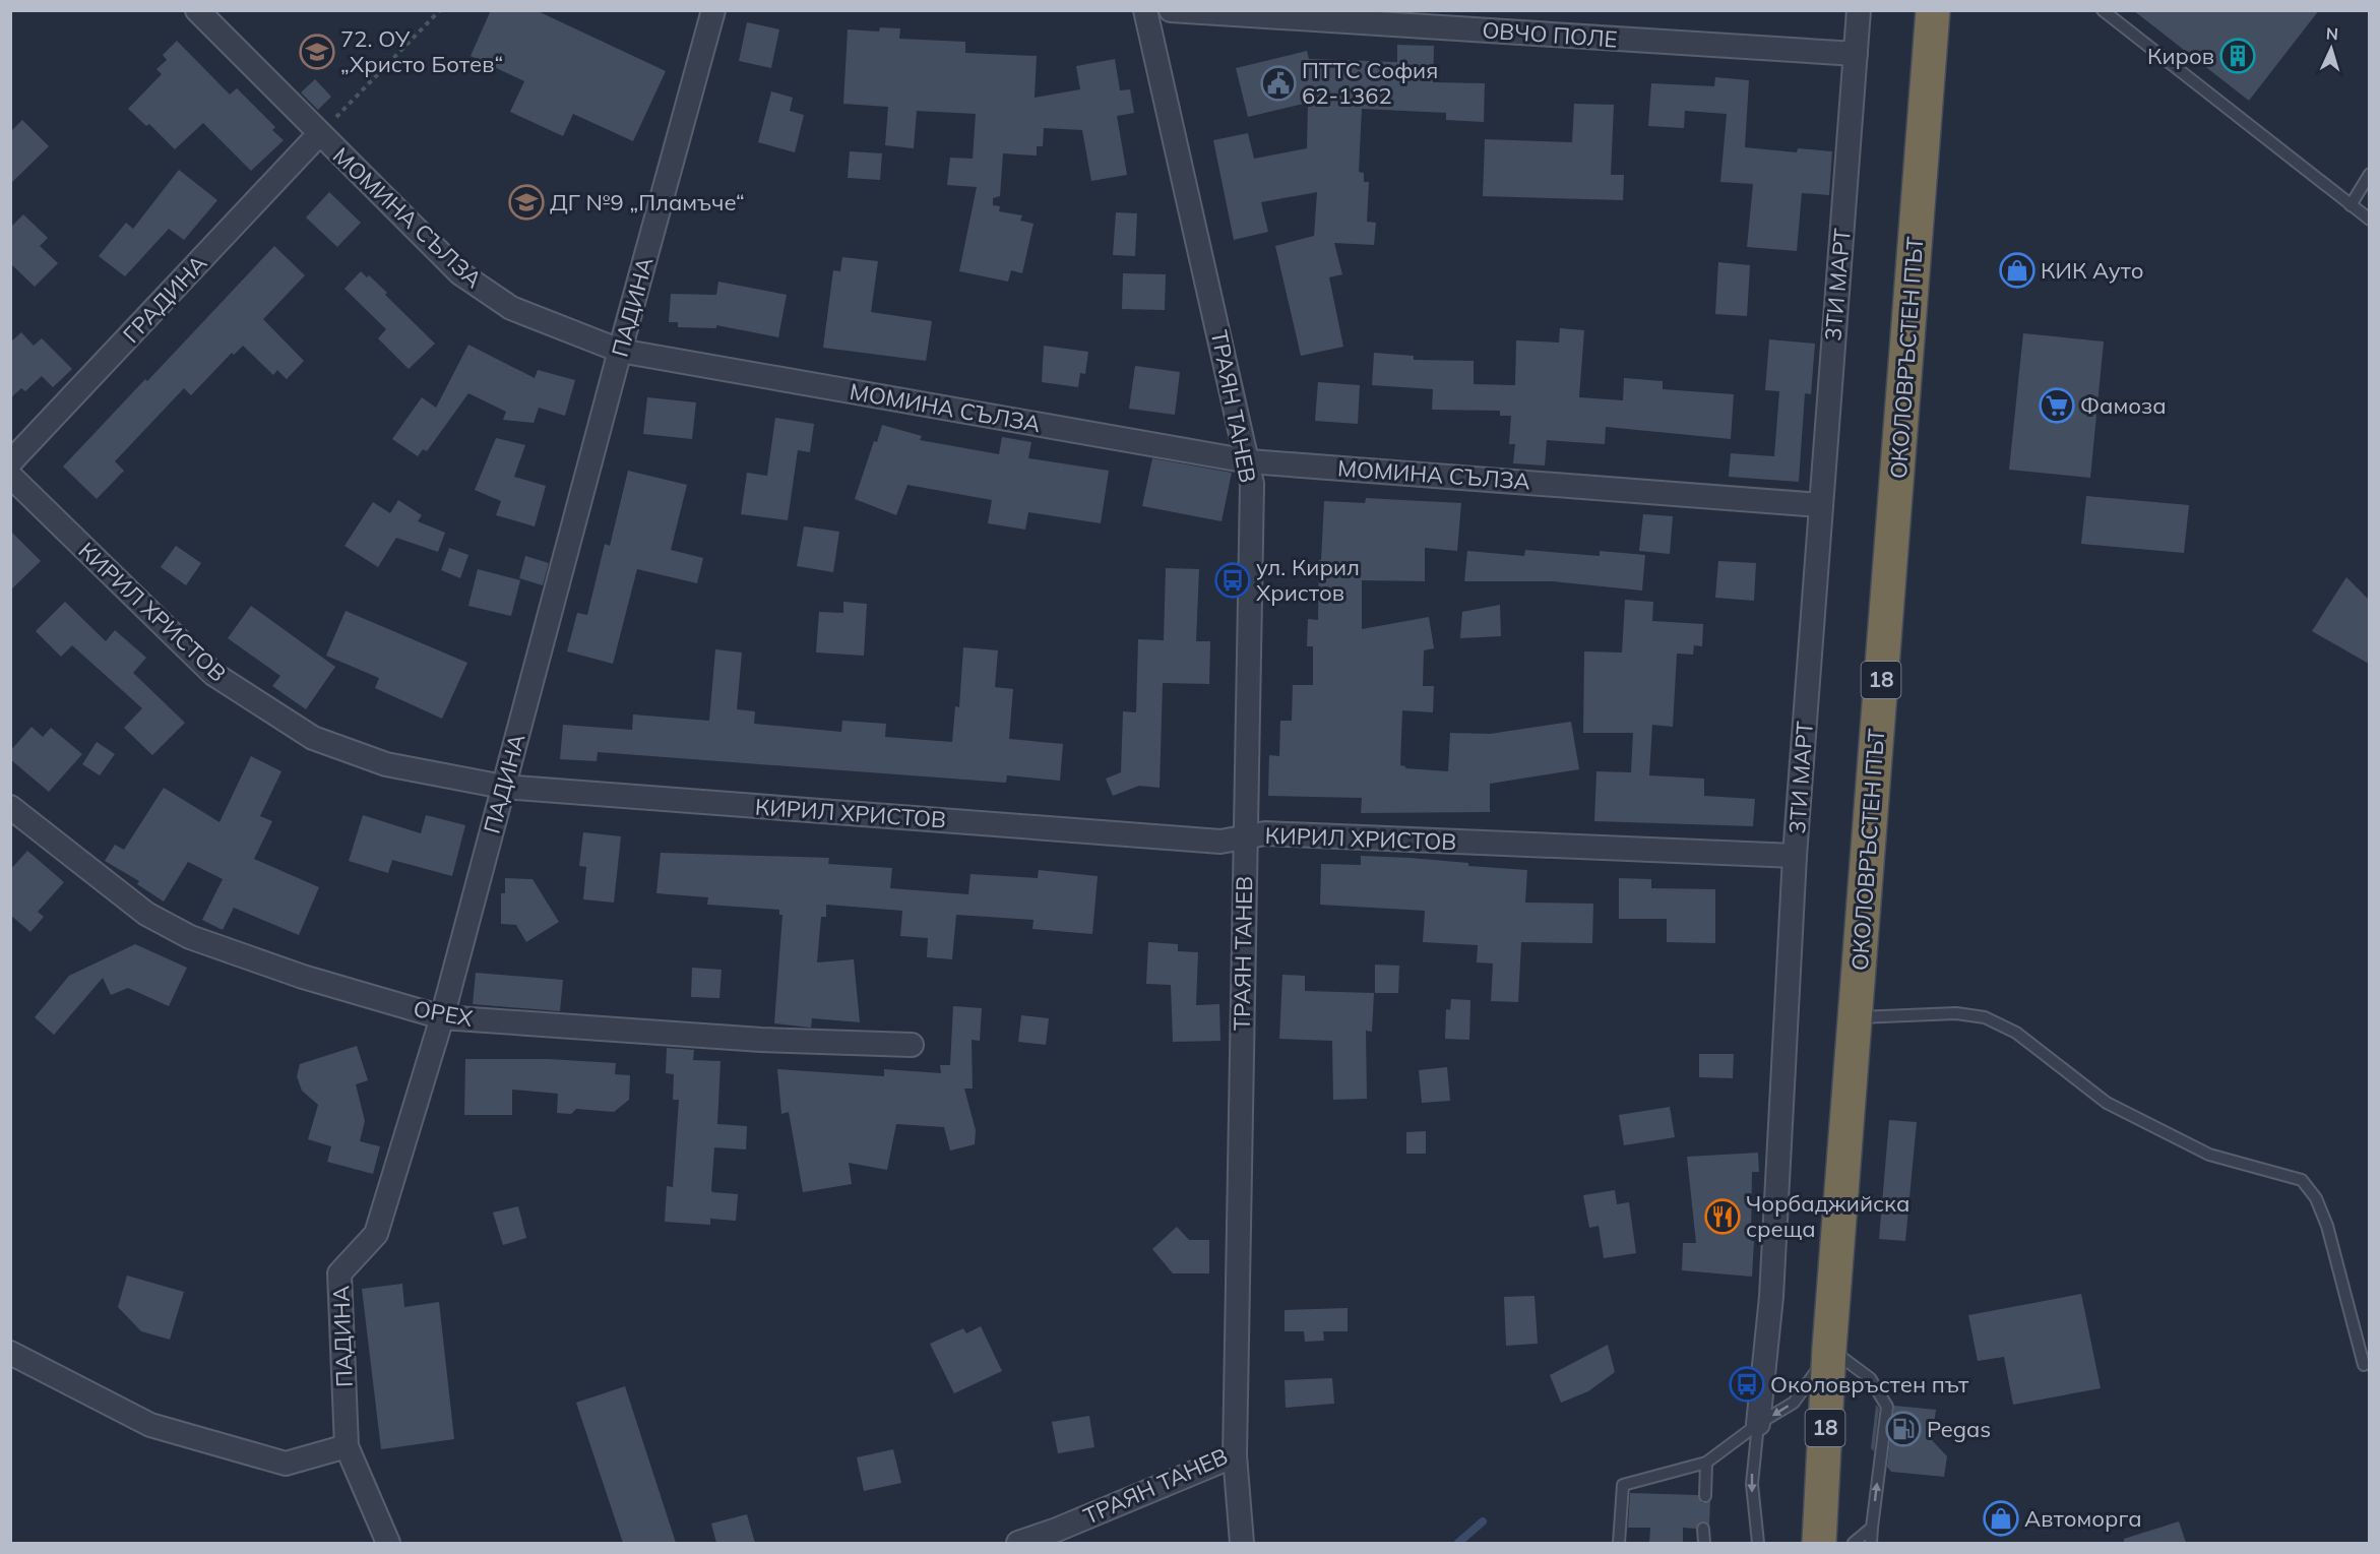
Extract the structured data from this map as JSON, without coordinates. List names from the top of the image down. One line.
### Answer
{"streets":{"highway":["ОКОЛОВРЪСТЕН ПЪТ","18"],"street":["ОВЧО ПОЛЕ","МОМИНА СЪЛЗА","3ТИ МАРТ","ГРАДИНА","ПАДИНА","ТРАЯН ТАНЕВ","КИРИЛ ХРИСТОВ","ОРЕХ"]},"crossings":[["ОВЧО ПОЛЕ","3ТИ МАРТ"],["МОМИНА СЪЛЗА","3ТИ МАРТ"],["МОМИНА СЪЛЗА","ГРАДИНА"],["МОМИНА СЪЛЗА","ПАДИНА"],["МОМИНА СЪЛЗА","ТРАЯН ТАНЕВ"],["3ТИ МАРТ","КИРИЛ ХРИСТОВ"],["ПАДИНА","КИРИЛ ХРИСТОВ"],["ПАДИНА","ОРЕХ"],["ТРАЯН ТАНЕВ","КИРИЛ ХРИСТОВ"]],"places":{"school or university":["72. ОУ „Христо Ботев“","ДГ №9 „Пламъче“"],"building":["Киров"],"public building":["ПТТС София 62-1362"],"shop":["КИК Ауто","Автоморга"],"supermarket":["Фамоза"],"bus stop":["ул. Кирил Христов","Околовръстен път"],"restaurant":["Чорбаджийска среща"],"fuel station":["Pegas"]},"north":"top"}
